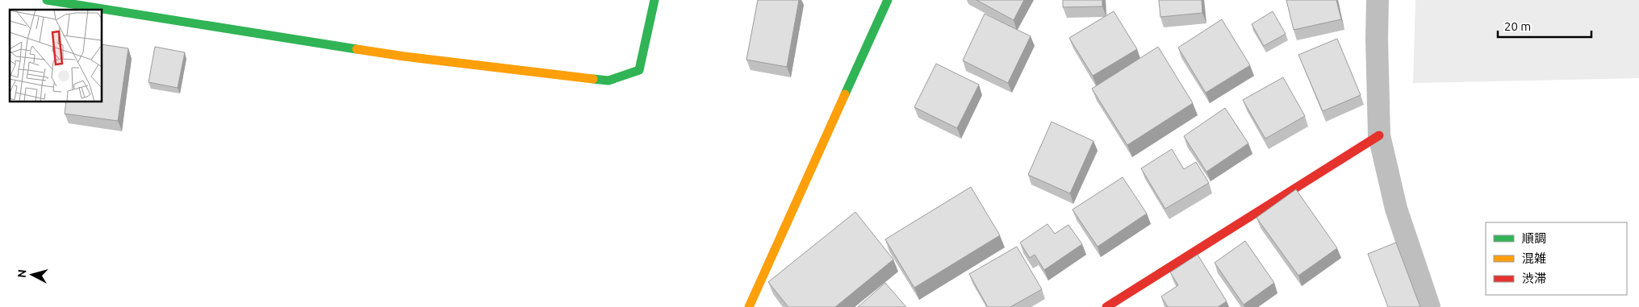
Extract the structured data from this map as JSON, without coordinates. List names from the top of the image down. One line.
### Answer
{"legend":["順調","混雑","渋滞"],"scale_bar":"20 m","north":"left"}
